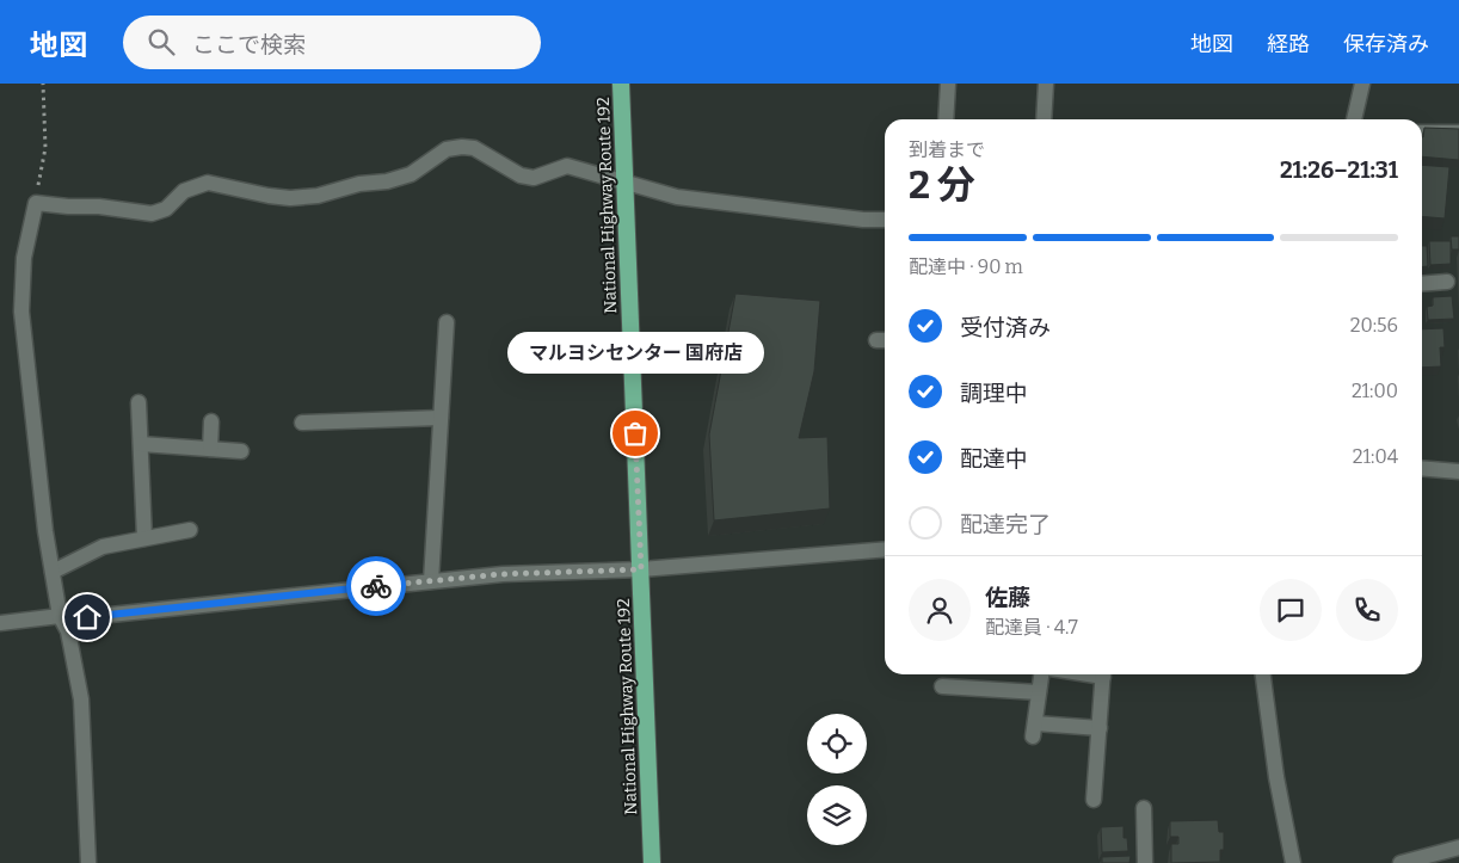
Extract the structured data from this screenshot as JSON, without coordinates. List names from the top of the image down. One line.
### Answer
{"streets":{"highway":["National Highway Route 192"]},"places":["マルヨシセンター 国府店"],"page":{"header":"地図","search":"ここで検索","nav":["地図","経路","保存済み"],"heading":["2 分","到着まで","21:26–21:31"],"panel":["佐藤","配達員 · 4.7"],"bar":"配達中 · 90 m","list":[["受付済み","20:56"],["調理中","21:00"],["配達中","21:04"],"配達完了"],"bubble":"マルヨシセンター 国府店"}}
